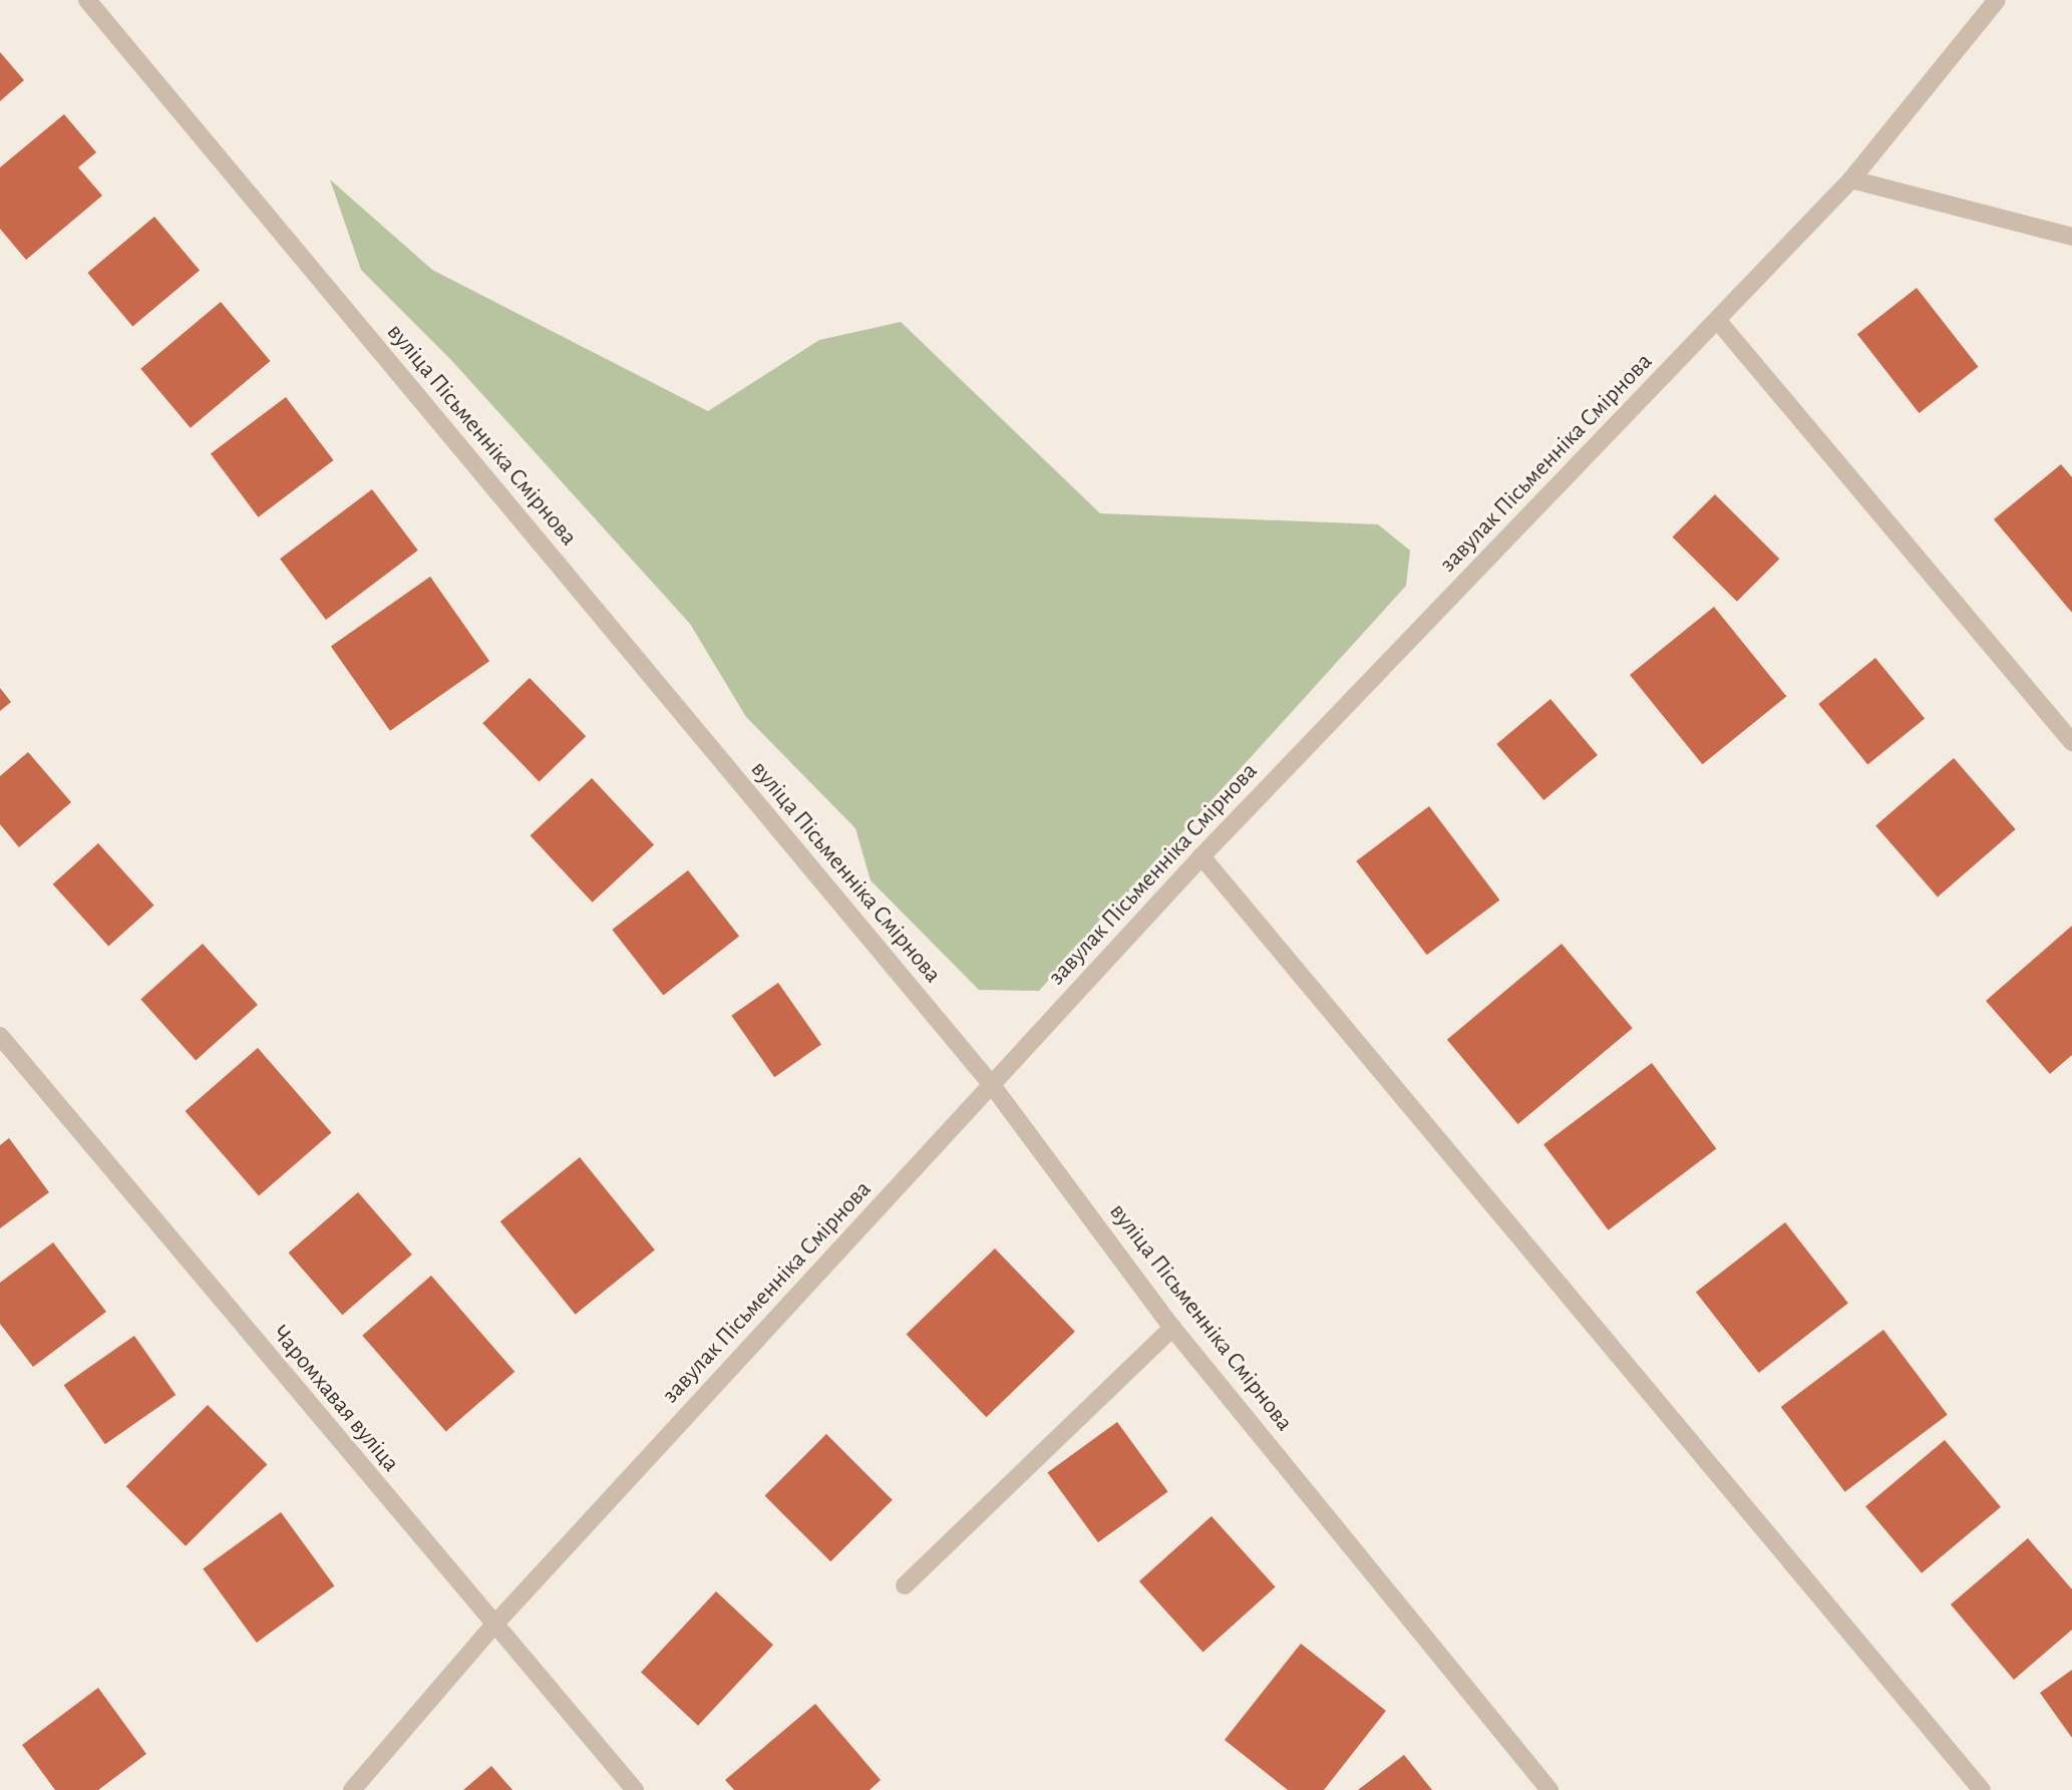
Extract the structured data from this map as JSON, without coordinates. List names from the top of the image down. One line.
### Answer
{"streets":{"street":["вуліца Пісьменніка Смірнова","завулак Пісьменніка Смірнова","Чаромхавая вуліца"]},"crossings":[["вуліца Пісьменніка Смірнова","завулак Пісьменніка Смірнова"],["завулак Пісьменніка Смірнова","Чаромхавая вуліца"]]}
